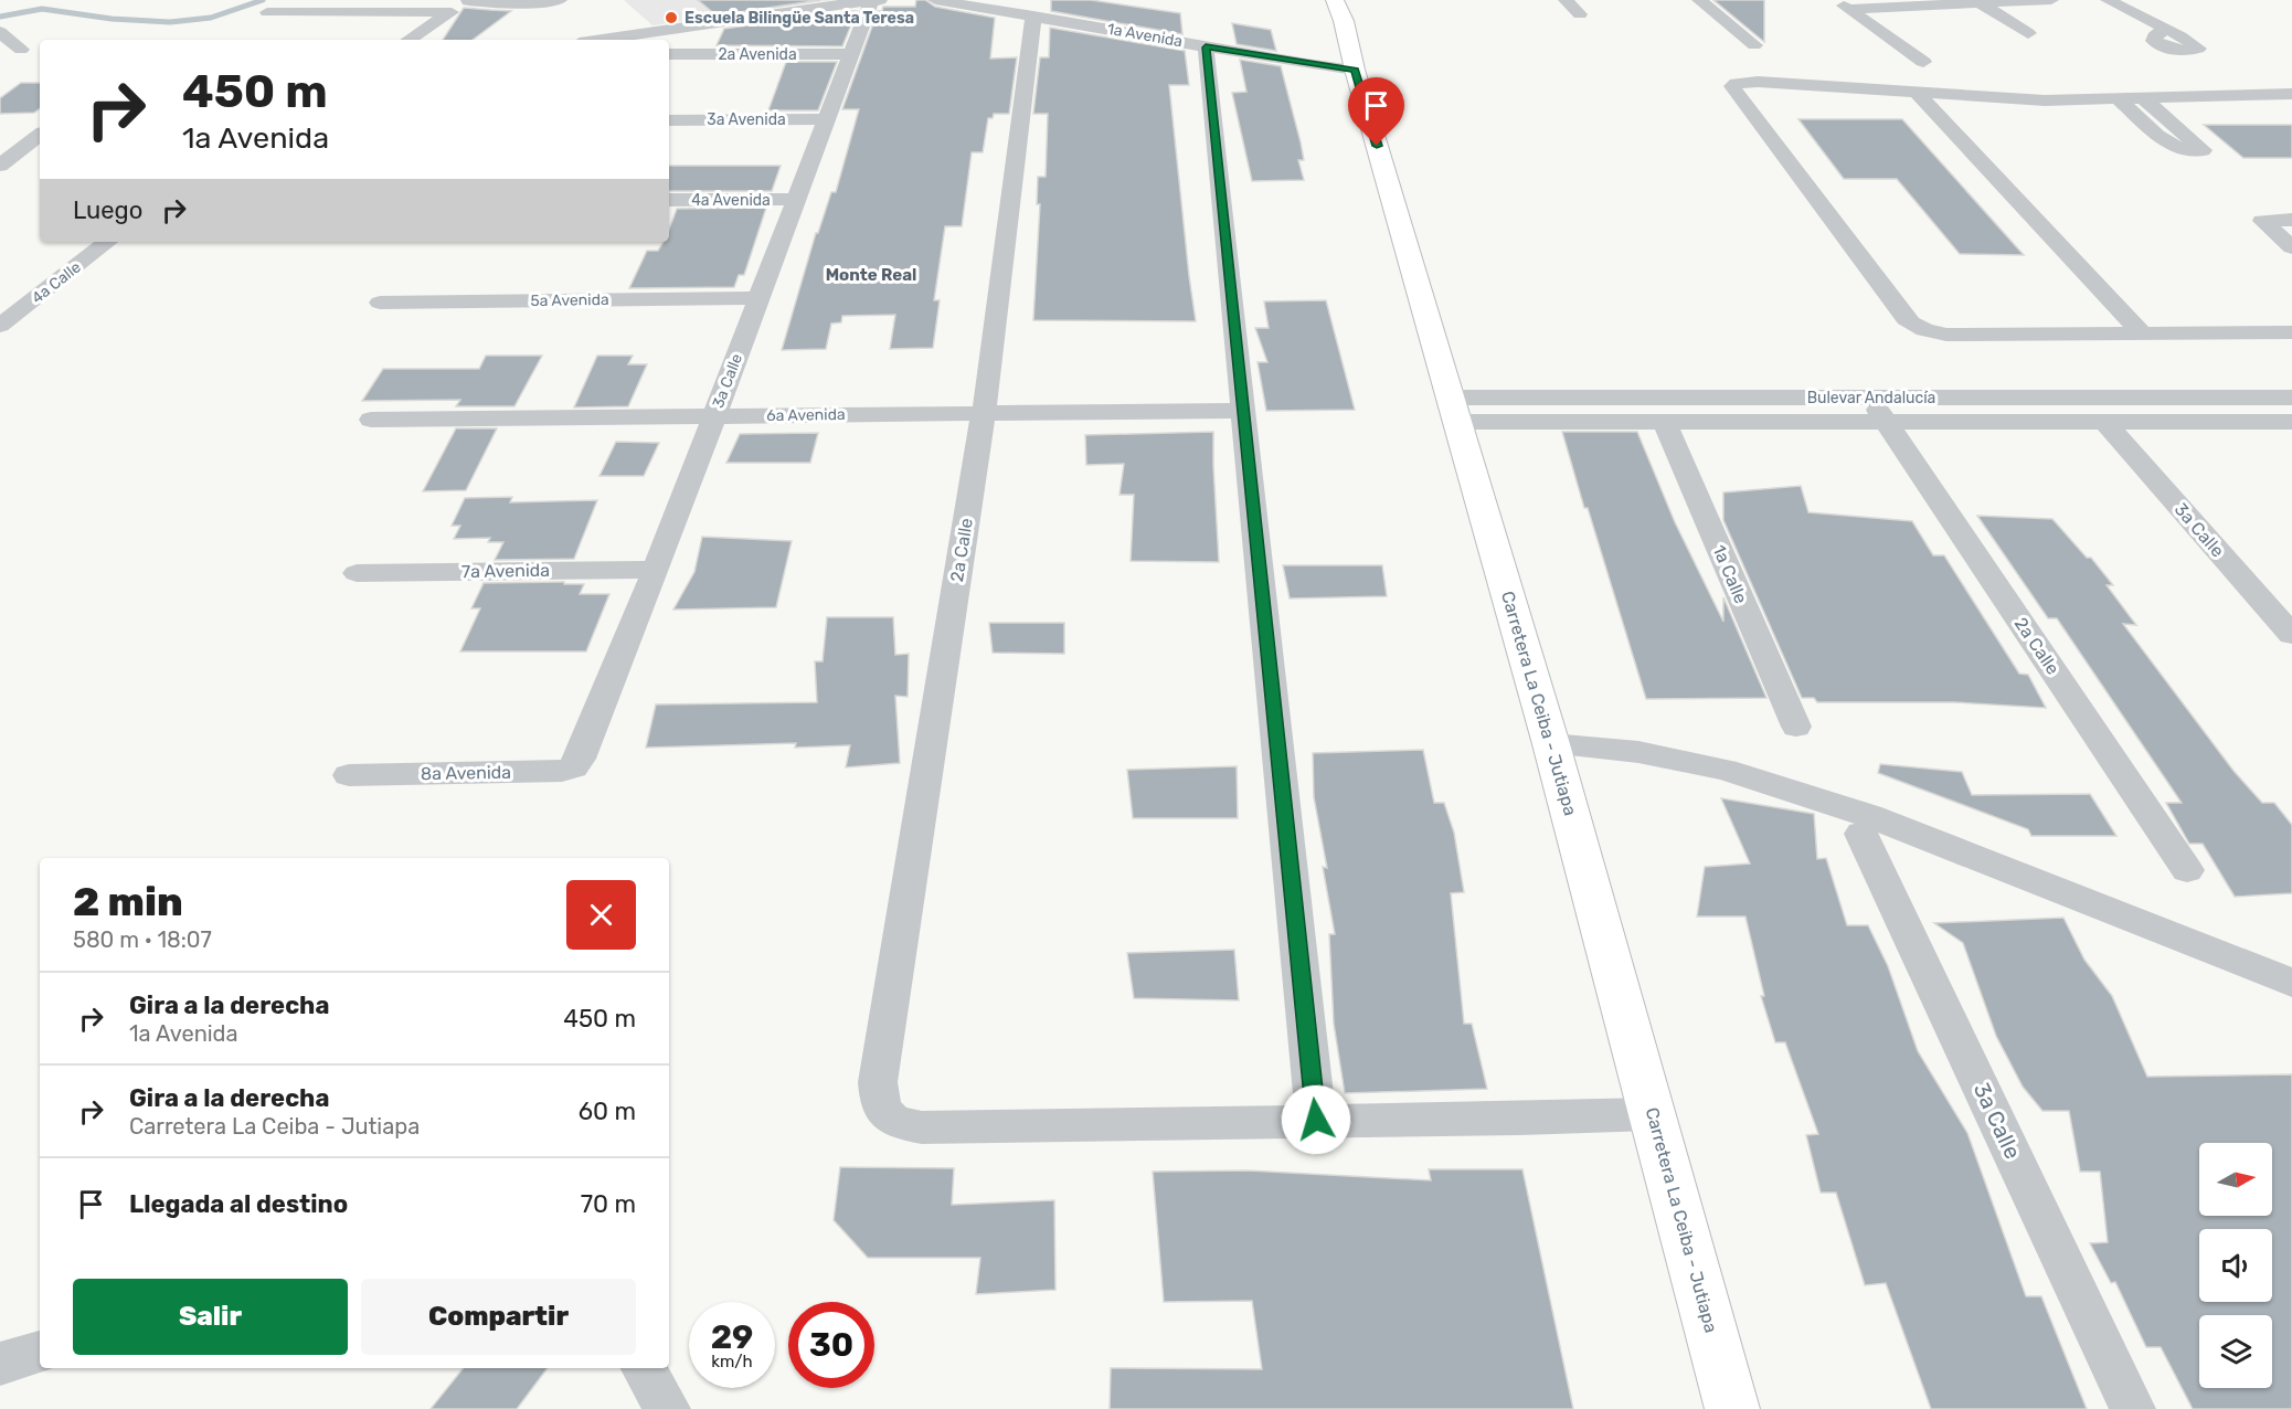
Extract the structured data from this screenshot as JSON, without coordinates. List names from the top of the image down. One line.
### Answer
{"streets":{"main road":["Carretera La Ceiba - Jutiapa"],"street":["1a Avenida","2a Avenida","3a Avenida","4a Avenida","4a Calle","5a Avenida","3a Calle","Bulevar Andalucía","6a Avenida","2a Calle","7a Avenida","1a Calle","8a Avenida"]},"crossings":[["1a Avenida","2a Calle"],["1a Avenida","Carretera La Ceiba - Jutiapa"],["2a Avenida","3a Calle"],["3a Avenida","3a Calle"],["4a Avenida","3a Calle"],["5a Avenida","3a Calle"],["3a Calle","Bulevar Andalucía"],["3a Calle","6a Avenida"],["3a Calle","7a Avenida"],["3a Calle","8a Avenida"],["Bulevar Andalucía","2a Calle"],["Bulevar Andalucía","1a Calle"],["Bulevar Andalucía","Carretera La Ceiba - Jutiapa"],["6a Avenida","2a Calle"]],"districts":["Monte Real"],"places":["Escuela Bilingüe Santa Teresa"],"north":"right","page":{"turn":["450 m","1a Avenida"],"then":"Luego","heading":["2 min","580 m · 18:07"],"list":[{"name":"Gira a la derecha","note":"1a Avenida","value":"450 m"},{"name":"Gira a la derecha","note":"Carretera La Ceiba - Jutiapa","value":"60 m"},{"name":"Llegada al destino","value":"70 m"}],"buttons":["Salir","Compartir"],"speed":"29 km/h","limit":"30"}}
